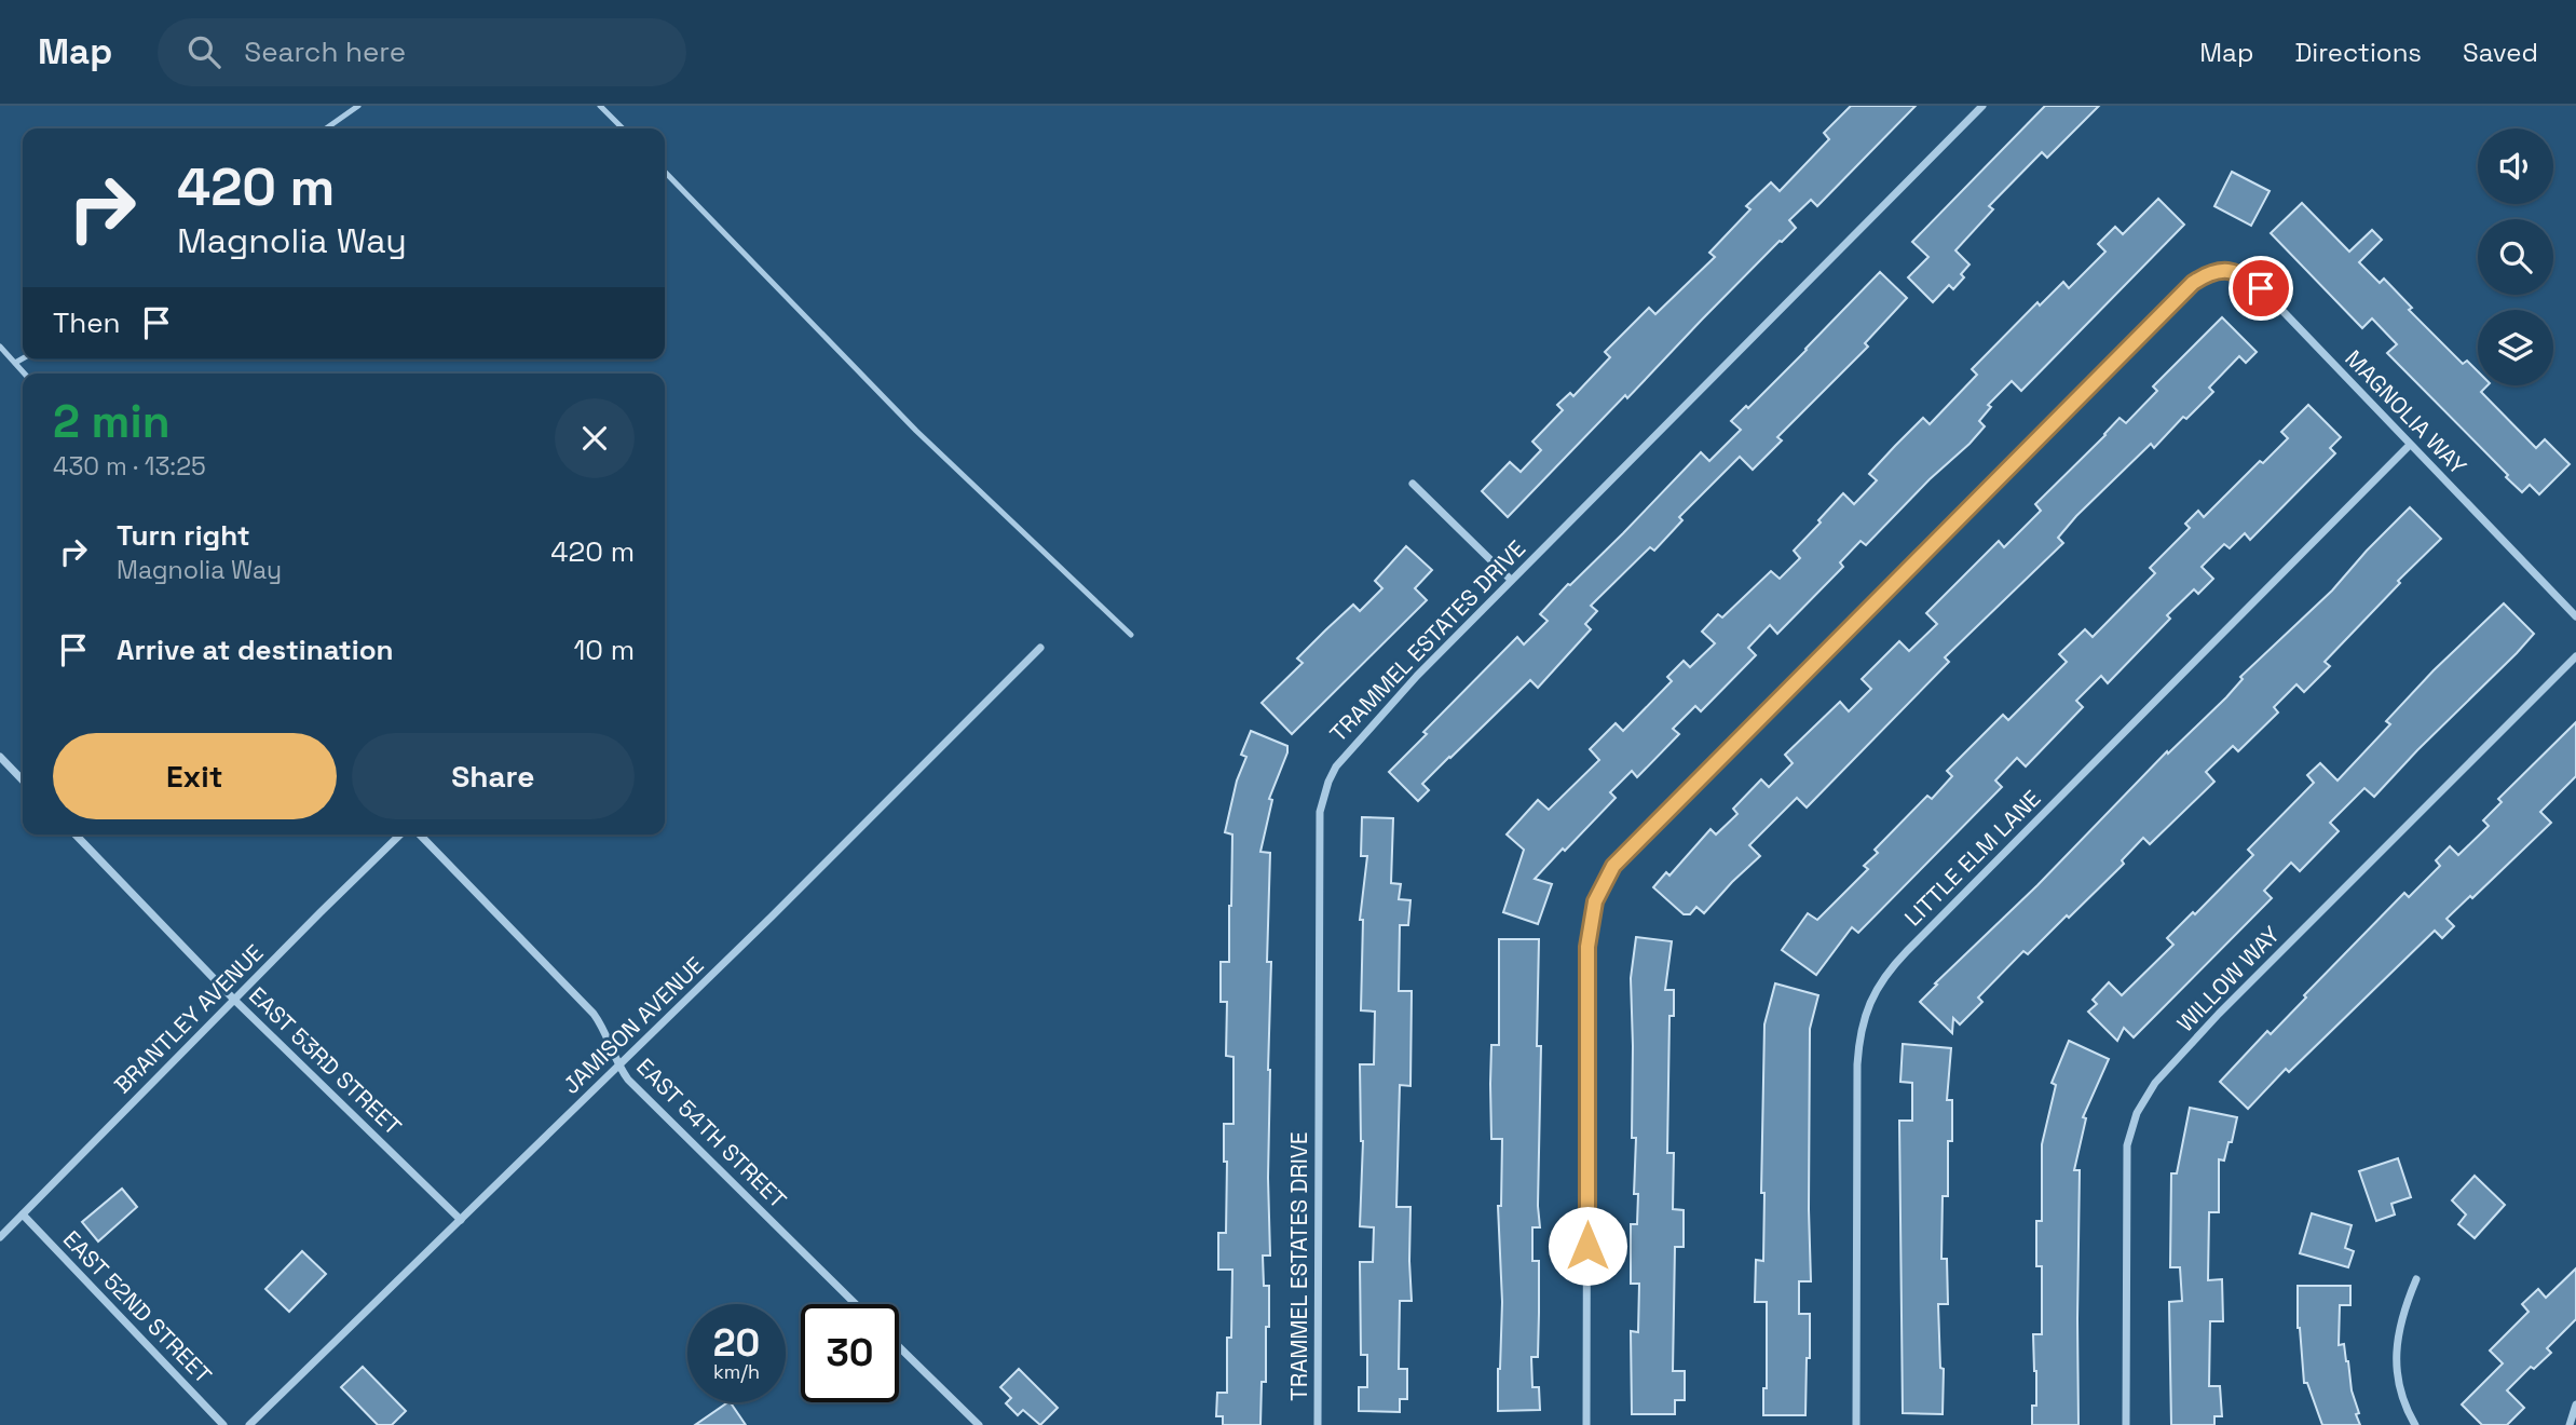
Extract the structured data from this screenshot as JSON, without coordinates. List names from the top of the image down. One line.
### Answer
{"streets":{"street":["MAGNOLIA WAY","TRAMMEL ESTATES DRIVE","LITTLE ELM LANE","WILLOW WAY","BRANTLEY AVENUE","JAMISON AVENUE","EAST 53RD STREET","EAST 54TH STREET","EAST 52ND STREET"]},"crossings":[["MAGNOLIA WAY","LITTLE ELM LANE"],["BRANTLEY AVENUE","EAST 53RD STREET"],["BRANTLEY AVENUE","EAST 52ND STREET"],["JAMISON AVENUE","EAST 53RD STREET"],["JAMISON AVENUE","EAST 54TH STREET"]],"page":{"header":"Map","search":"Search here","nav":["Map","Directions","Saved"],"turn":["420 m","Magnolia Way"],"then":"Then","heading":["2 min","430 m · 13:25"],"list":[{"name":"Turn right","note":"Magnolia Way","value":"420 m"},{"name":"Arrive at destination","value":"10 m"}],"buttons":["Exit","Share"],"speed":"20 km/h","limit":"30"}}
